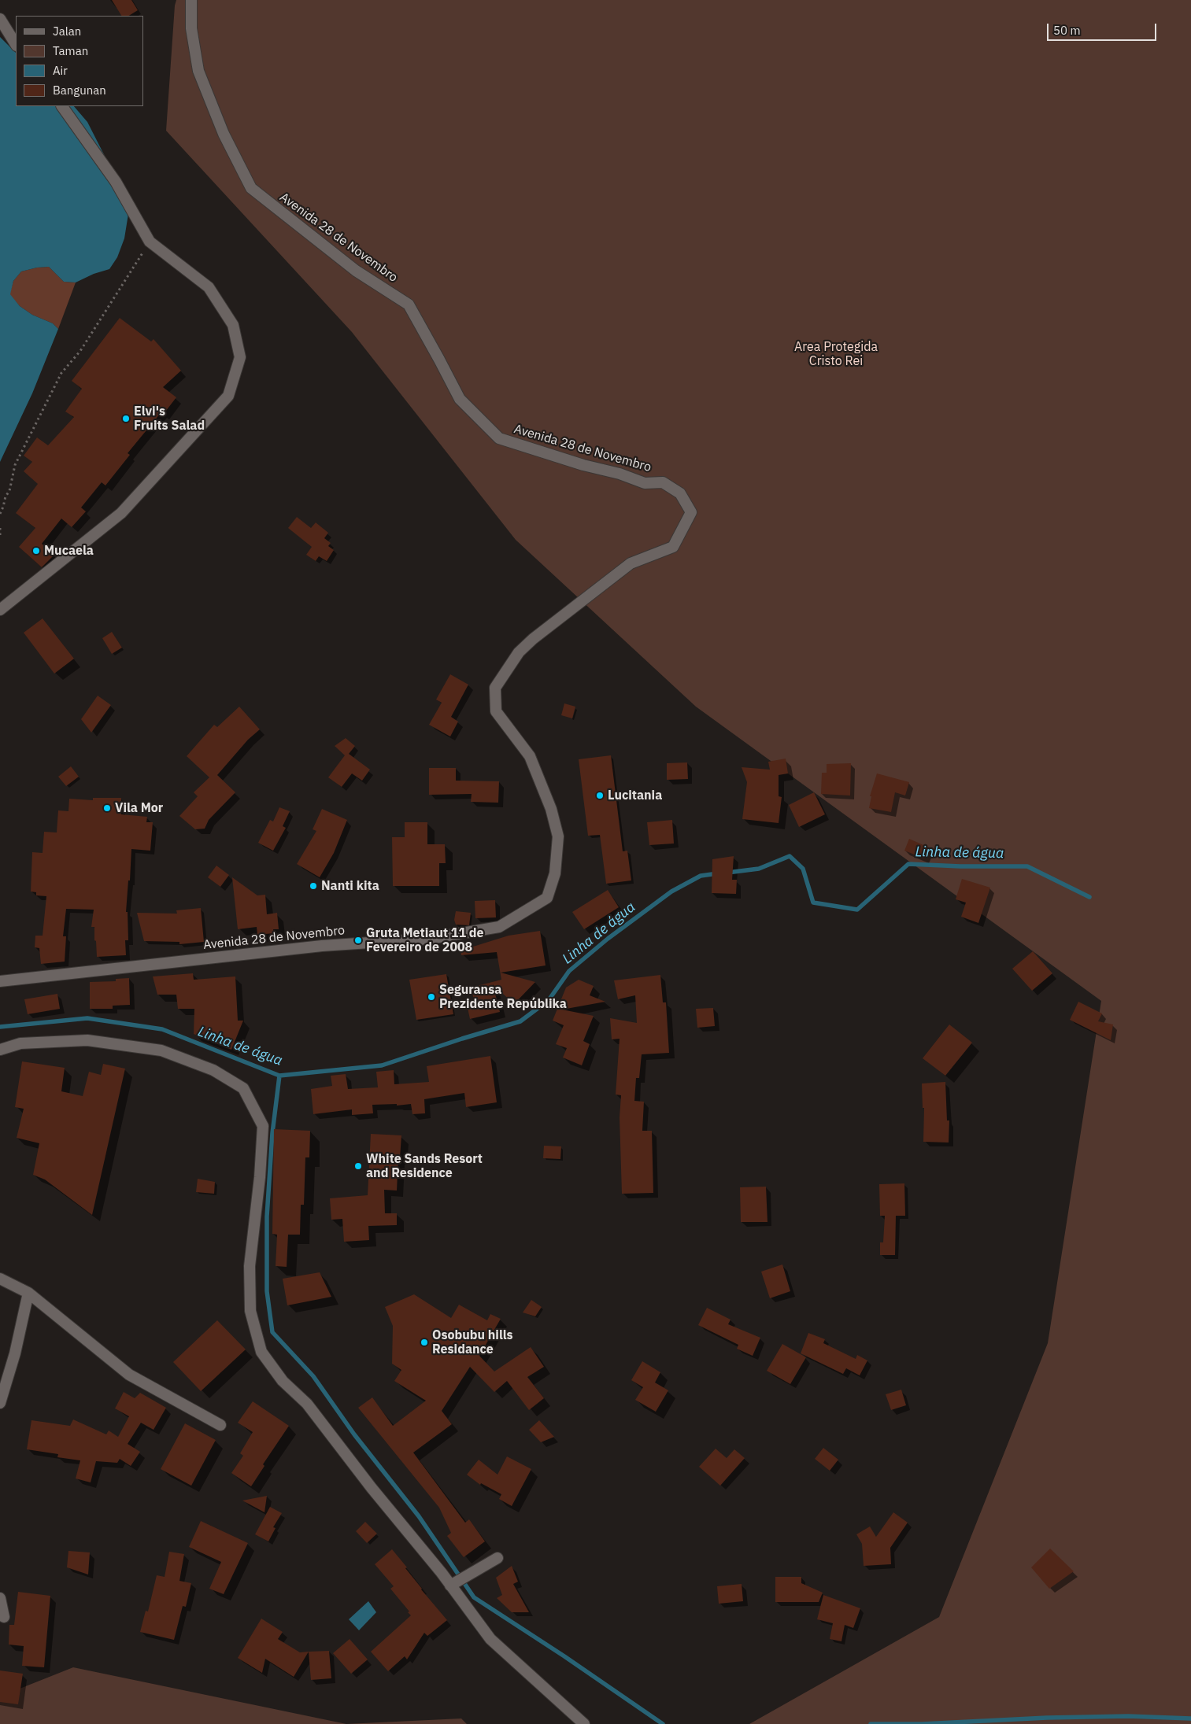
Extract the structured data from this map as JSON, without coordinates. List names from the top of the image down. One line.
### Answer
{"streets":{"street":["Avenida 28 de Novembro"]},"water":["Linha de água"],"parks":["Area Protegida Cristo Rei"],"places":["Elvi's Fruits Salad","Mucaela","Lucitania","Vila Mor","Nanti kita","Gruta Metiaut 11 de Fevereiro de 2008","Seguransa Prezidente Repúblika","White Sands Resort and Residence","Osobubu hills Residance"],"legend":["Jalan","Taman","Air","Bangunan"],"scale_bar":"50 m"}
